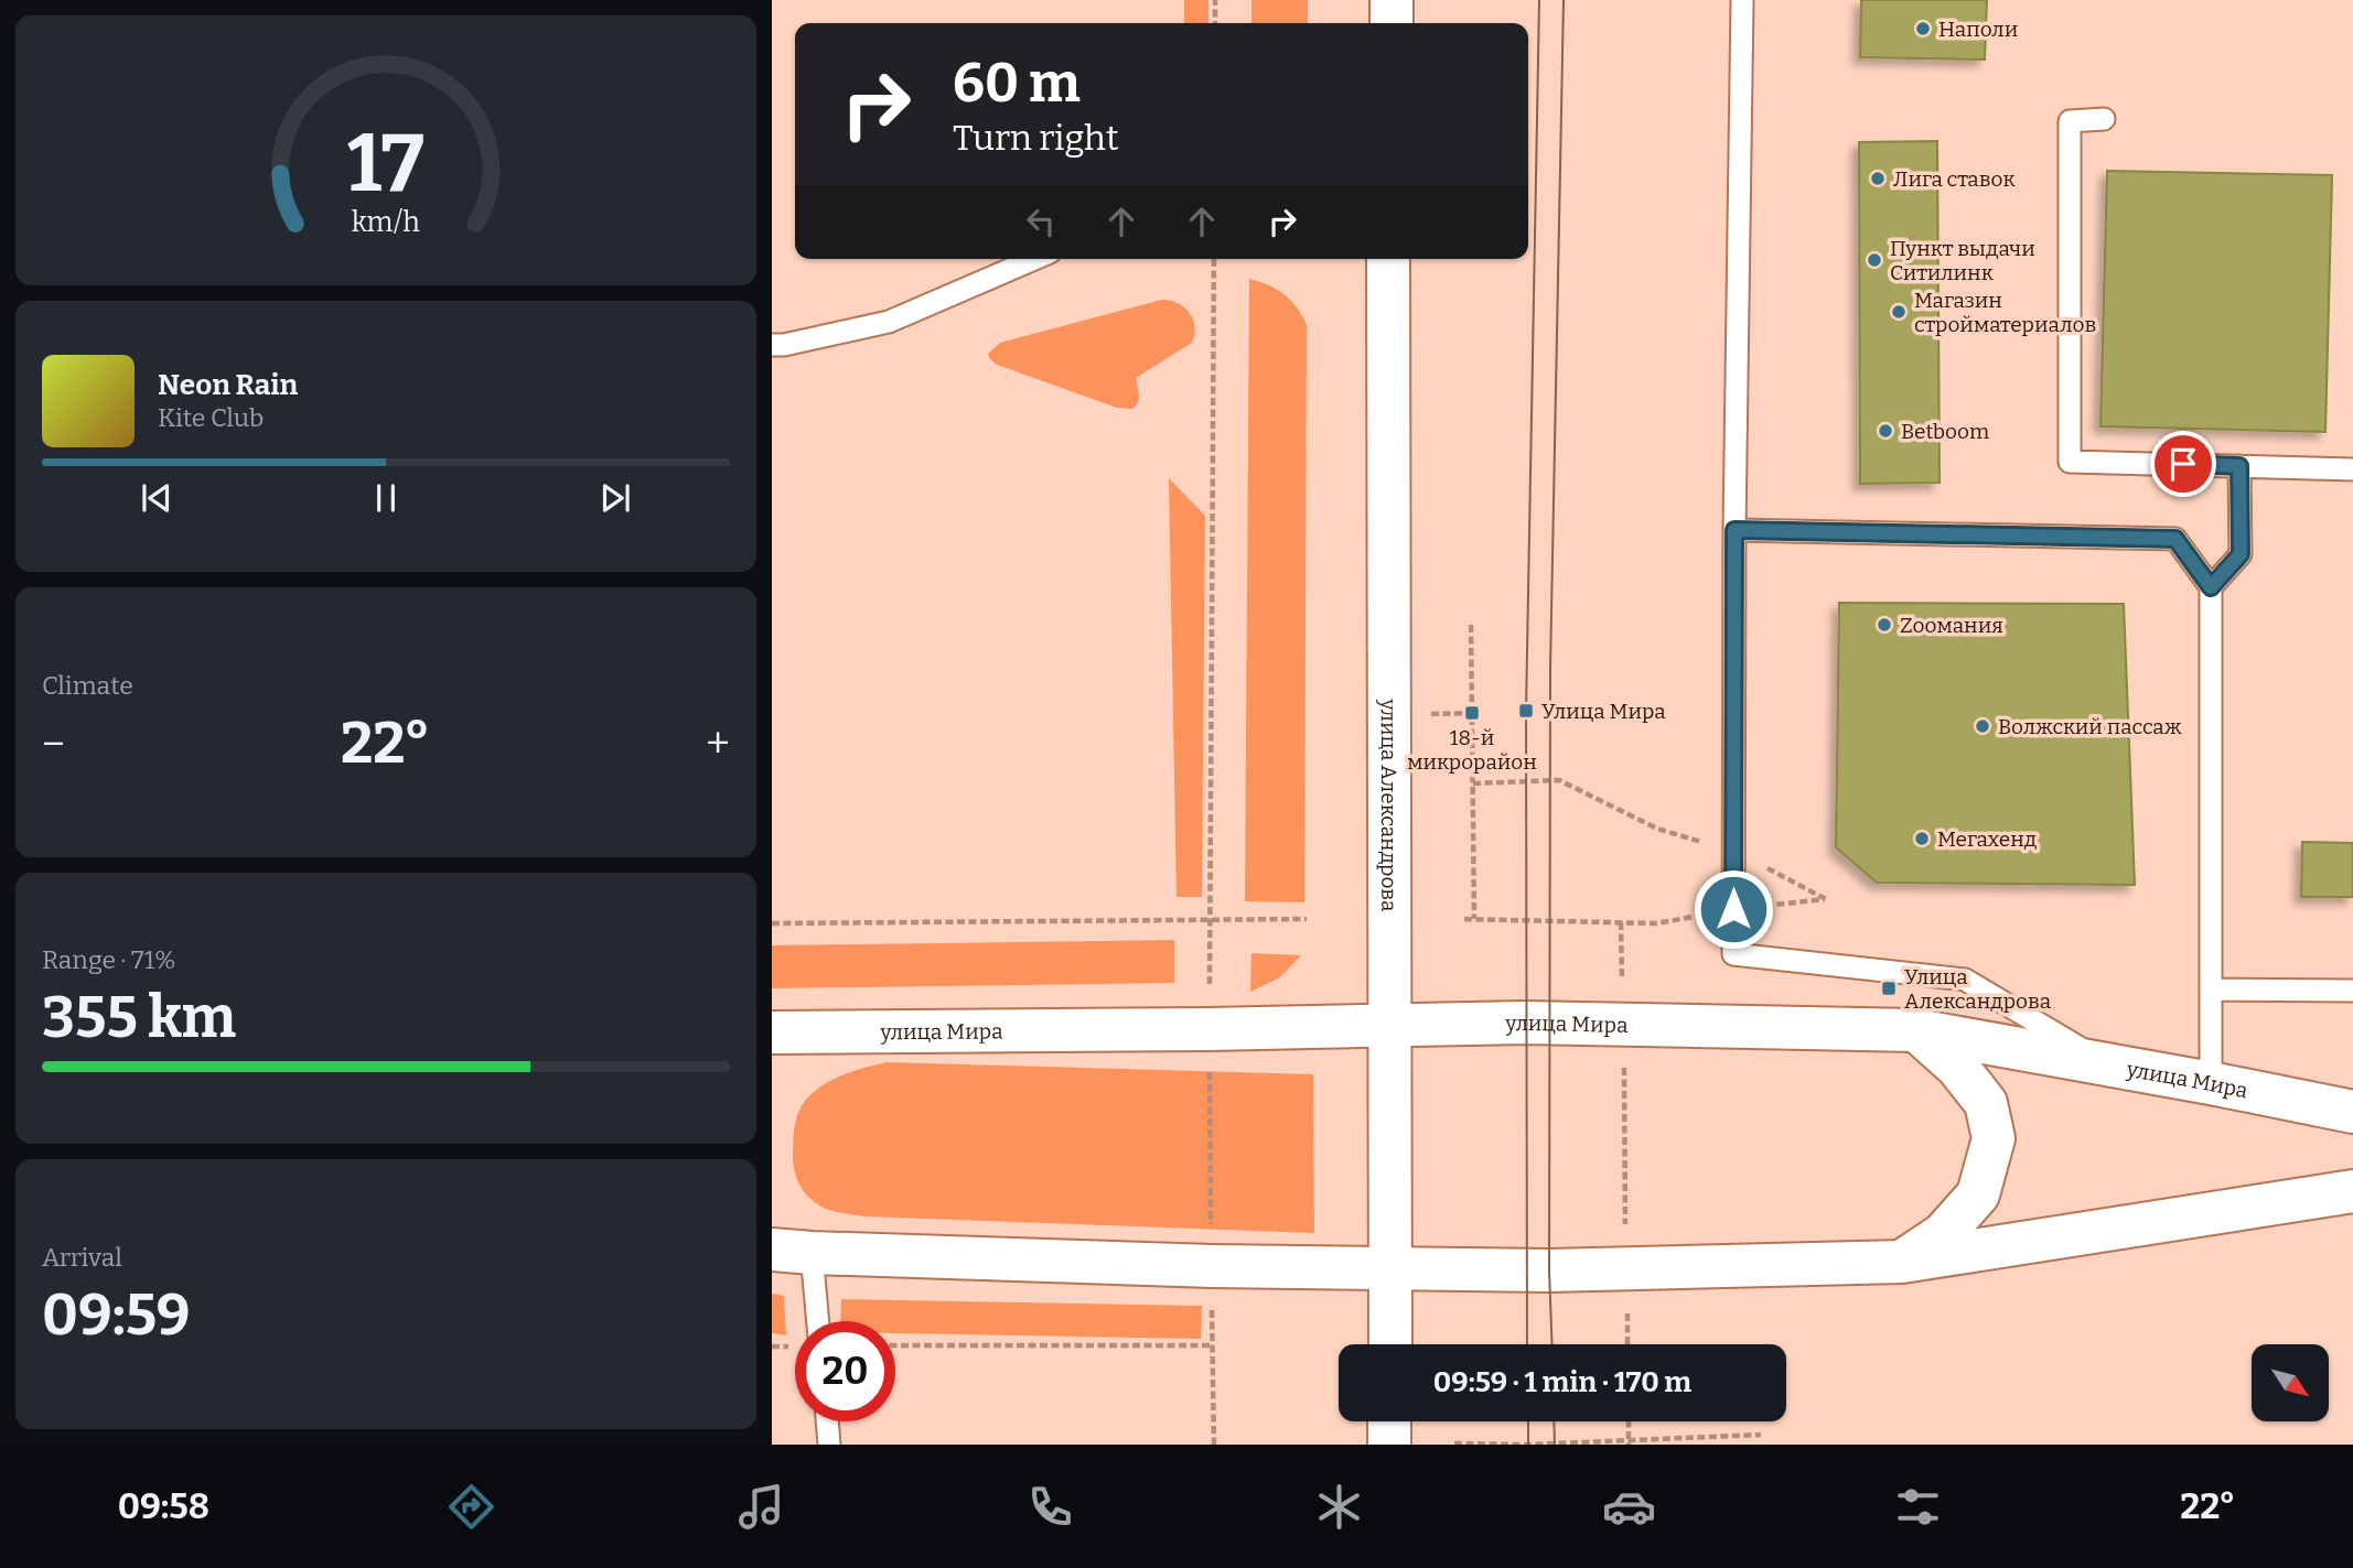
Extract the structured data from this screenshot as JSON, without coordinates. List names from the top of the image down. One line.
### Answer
{"streets":{"street":["улица Александрова","улица Мира"]},"crossings":[["улица Александрова","улица Мира"]],"places":{"other":["Наполи","Лига ставок","Пункт выдачи Ситилинк","Магазин стройматериалов","Betboom","Zooмания","Волжский пассаж","Мегахенд"],"transit":["Улица Мира","18-й микрорайон","Улица Александрова"]},"north":"bottom right","page":{"turn":["60 m","Turn right"],"song":["Neon Rain","Kite Club"],"tile":["Climate",["Range · 71%","355 km"],["Arrival","09:59"]],"heat":["−","22°","+"],"limit":"20","trip":"09:59 · 1 min · 170 m","tabs":["09:58","22°"],"gauge":["17","km/h"]}}
